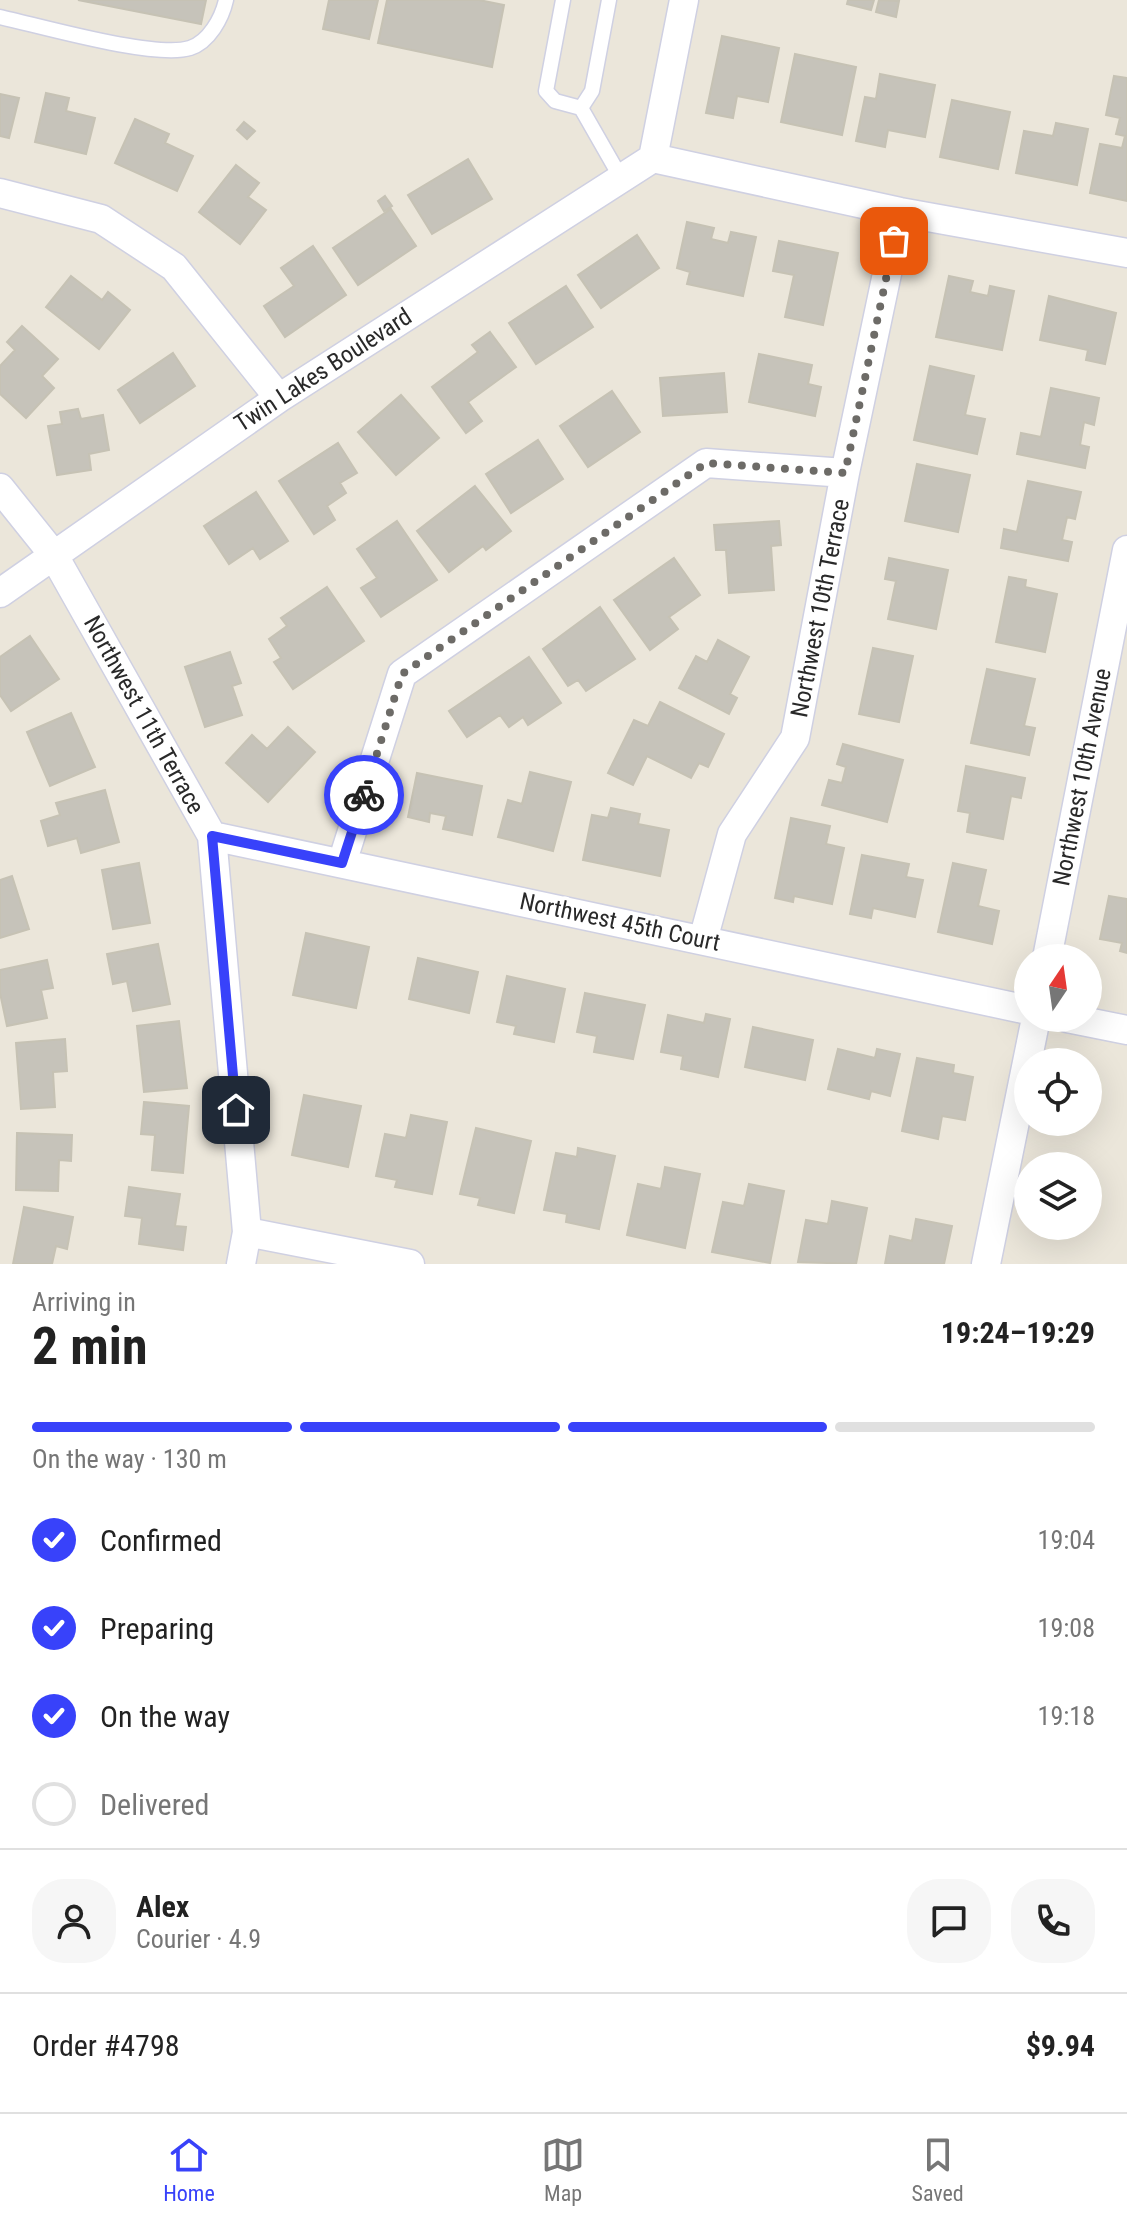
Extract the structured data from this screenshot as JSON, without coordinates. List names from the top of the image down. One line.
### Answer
{"streets":{"street":["Twin Lakes Boulevard","Northwest 10th Terrace","Northwest 11th Terrace","Northwest 10th Avenue","Northwest 45th Court"]},"crossings":[["Twin Lakes Boulevard","Northwest 11th Terrace"],["Northwest 10th Terrace","Northwest 45th Court"],["Northwest 11th Terrace","Northwest 45th Court"]],"north":"top","page":{"heading":["2 min","Arriving in","19:24–19:29"],"panel":["Alex","Courier · 4.9","Order #4798","$9.94"],"bar":"On the way · 130 m","list":[["Confirmed","19:04"],["Preparing","19:08"],["On the way","19:18"],"Delivered"],"tabs":["Home","Map","Saved"]}}
